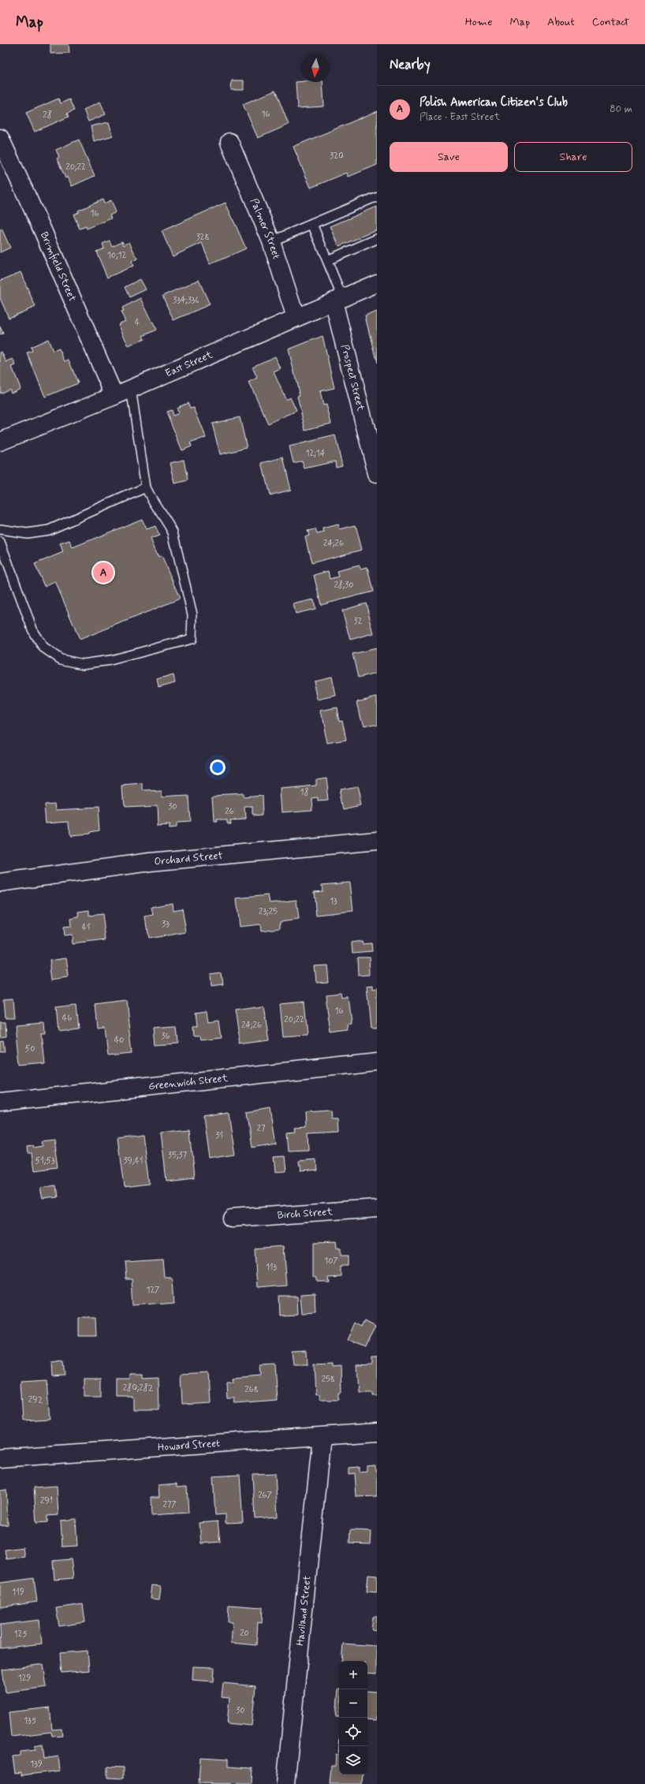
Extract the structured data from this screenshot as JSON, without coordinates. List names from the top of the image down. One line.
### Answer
{"streets":{"street":["Palmer Street","Brimfield Street","East Street","Prospect Street","Orchard Street","Greenwich Street","Birch Street","Howard Street","Haviland Street"]},"crossings":[["Palmer Street","East Street"],["Brimfield Street","East Street"],["East Street","Prospect Street"],["Howard Street","Haviland Street"]],"house_numbers":["16","28","320","20;22","16","328","10;12","334;336","4","12;14","24;26","28;30","32","18","30","26","13","23;25","33","41","16","46","20;22","24;26","36","40","50","27","31","35;37","51;53","39;41","107","113","127","258","280;282","268","292","267","291","277","119","20","125","129","30","135","139"],"north":"bottom","page":{"header":"Map","nav":["Home","Map","About","Contact"],"heading":"Nearby","list":[{"mark":"A","name":"Polish American Citizen's Club","note":"Place · East Street","value":"80 m"}],"buttons":["Save","Share"],"pins":"A","map_buttons":["+","−"]}}
